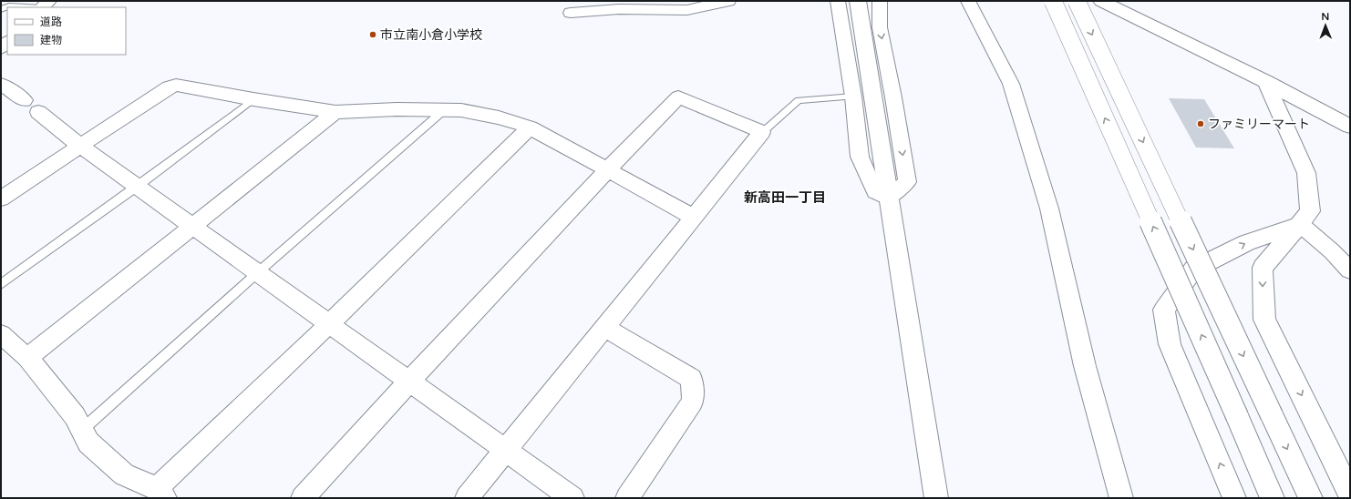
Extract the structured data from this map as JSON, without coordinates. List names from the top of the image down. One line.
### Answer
{"districts":["新高田一丁目"],"places":["市立南小倉小学校","ファミリーマート"],"legend":["道路","建物"],"north":"top"}
